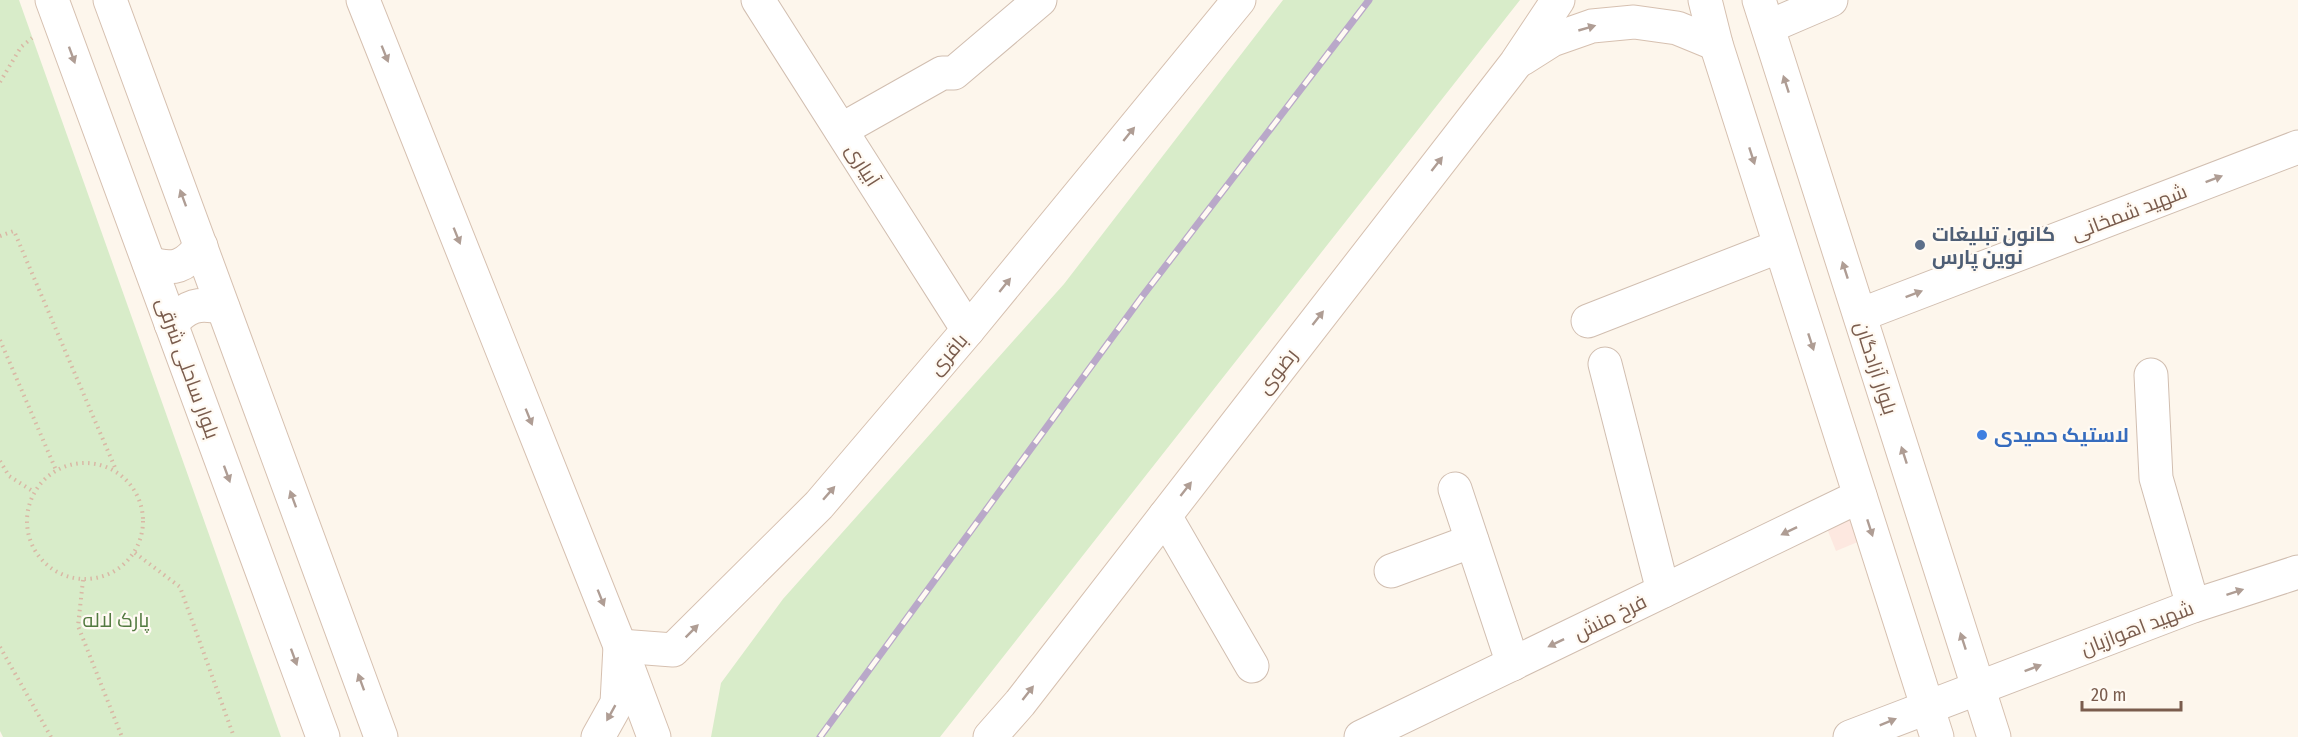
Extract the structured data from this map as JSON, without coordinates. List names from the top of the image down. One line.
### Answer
{"streets":{"main road":["آبیاری","شهید شمخانی","باقری","بلوار ساحلی شرقی","بلوار آزادگان","رضوی","فرخ منش","شهید اهوازیان"]},"crossings":[["آبیاری","باقری"],["شهید شمخانی","بلوار آزادگان"],["بلوار آزادگان","شهید اهوازیان"]],"one_way":["شهید شمخانی","باقری","رضوی","شهید اهوازیان"],"parks":["پارک لاله"],"places":["کانون تبلیغات نوین پارس","لاستیک حمیدی"],"scale_bar":"20 m"}
